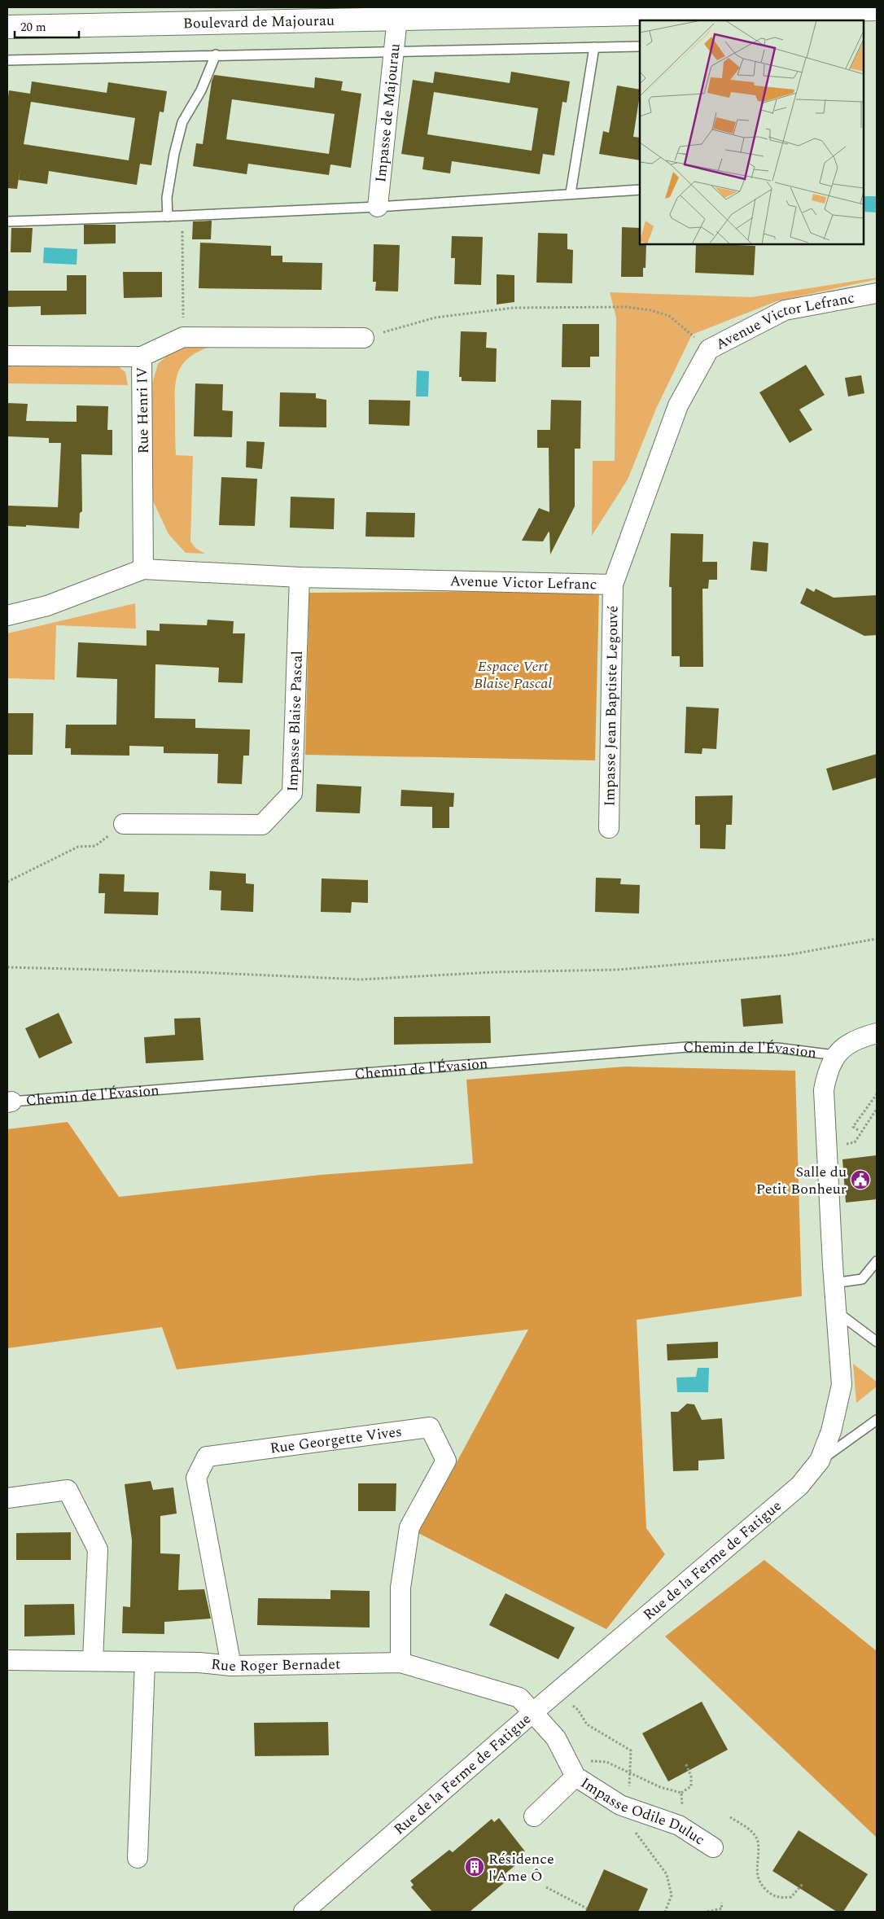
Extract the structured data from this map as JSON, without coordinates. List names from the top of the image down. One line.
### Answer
{"streets":{"street":["Boulevard de Majourau","Impasse de Majourau","Avenue Victor Lefranc","Rue Henri IV","Impasse Jean Baptiste Legouvé","Impasse Blaise Pascal","Chemin de l'Évasion","Rue Georgette Vives","Rue de la Ferme de Fatigue","Rue Roger Bernadet","Impasse Odile Duluc"]},"crossings":[["Boulevard de Majourau","Impasse de Majourau"],["Avenue Victor Lefranc","Rue Henri IV"],["Avenue Victor Lefranc","Impasse Jean Baptiste Legouvé"],["Avenue Victor Lefranc","Impasse Blaise Pascal"],["Chemin de l'Évasion","Rue de la Ferme de Fatigue"],["Rue Georgette Vives","Rue Roger Bernadet"],["Rue de la Ferme de Fatigue","Rue Roger Bernadet"],["Rue de la Ferme de Fatigue","Impasse Odile Duluc"],["Rue Roger Bernadet","Impasse Odile Duluc"]],"parks":["Espace Vert Blaise Pascal"],"places":{"public building":["Salle du Petit Bonheur"],"building":["Résidence l'Ame Ô"]},"scale_bar":"20 m"}
